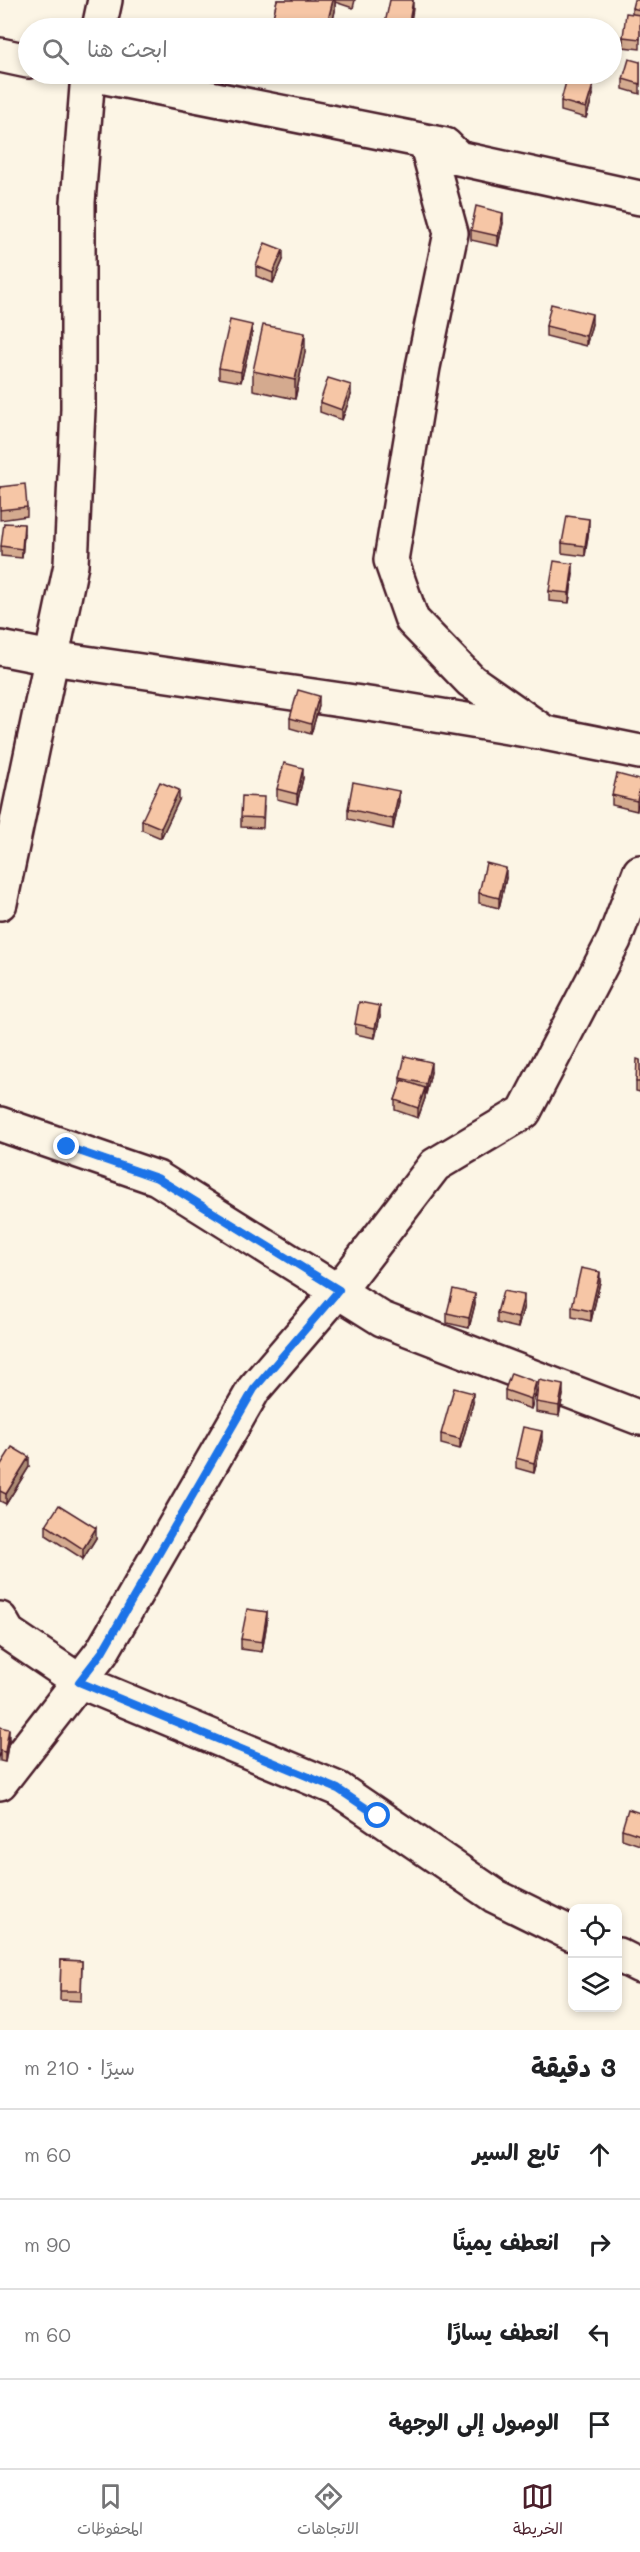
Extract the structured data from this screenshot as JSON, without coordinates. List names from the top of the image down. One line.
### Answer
{"page":{"search":"ابحث هنا","heading":["3 دقيقة","سيرًا · 210 m"],"list":[["تابع السير","60 m"],["انعطف يمينًا","90 m"],["انعطف يسارًا","60 m"],"الوصول إلى الوجهة"],"nav":["الخريطة","الاتجاهات","المحفوظات"]}}
